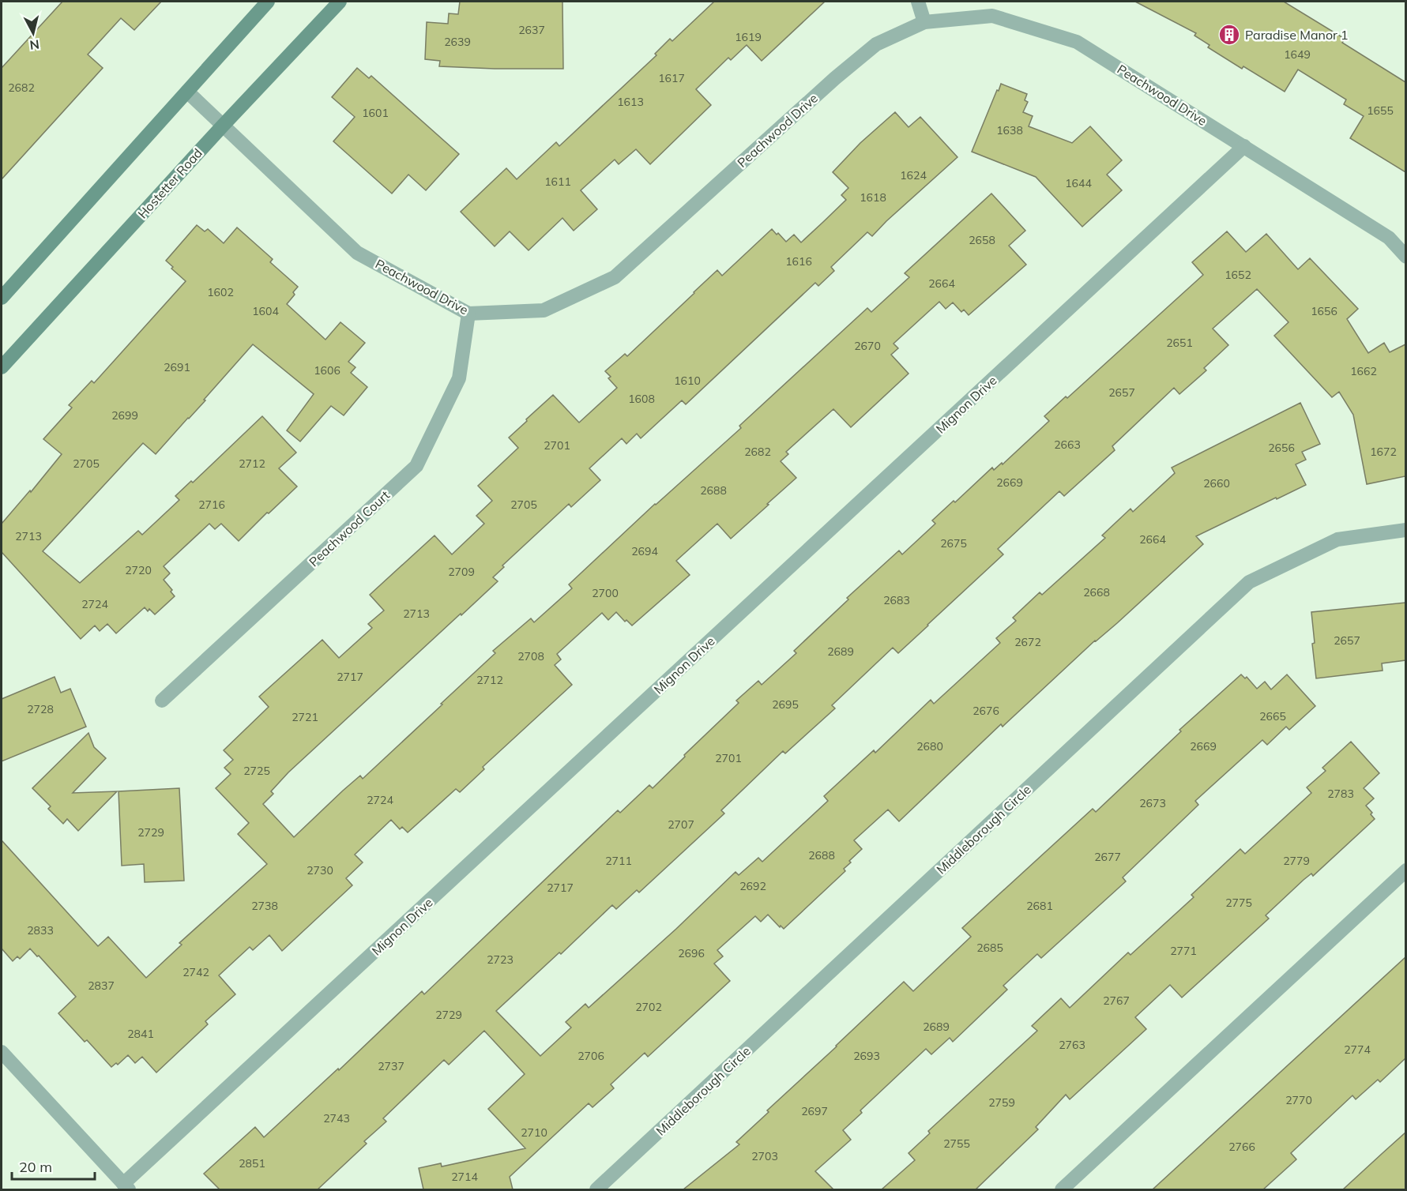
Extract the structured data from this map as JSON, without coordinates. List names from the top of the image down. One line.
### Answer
{"streets":{"main road":["Hostetter Road"],"street":["Peachwood Drive","Mignon Drive","Peachwood Court","Middleborough Circle"]},"crossings":[["Peachwood Drive","Hostetter Road"],["Peachwood Drive","Mignon Drive"],["Peachwood Drive","Peachwood Court"]],"places":{"building":["Paradise Manor 1"]},"house_numbers":["2637","1619","2639","1649","1617","2682","1613","1655","1601","1638","1624","1611","1644","1618","2658","1616","1652","2664","1602","1604","1656","2651","2670","2691","1606","1662","1610","2657","1608","2699","2663","2701","2656","2682","1672","2705","2712","2669","2660","2688","2716","2705","2713","2664","2675","2694","2720","2709","2668","2700","2683","2724","2713","2657","2672","2689","2708","2717","2712","2695","2728","2676","2665","2721","2680","2669","2701","2725","2783","2724","2673","2707","2729","2688","2677","2711","2779","2730","2692","2717","2775","2738","2681","2833","2685","2771","2696","2723","2742","2837","2767","2702","2729","2689","2841","2763","2774","2706","2693","2737","2770","2759","2697","2743","2710","2755","2766","2703","2851","2714"],"scale_bar":"20 m","north":"bottom"}
